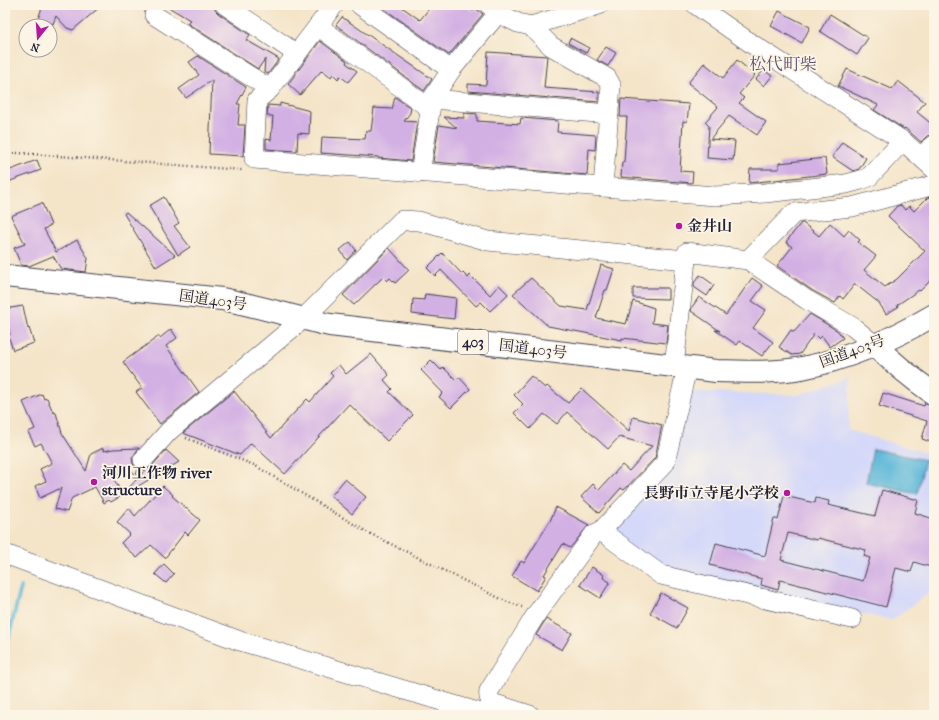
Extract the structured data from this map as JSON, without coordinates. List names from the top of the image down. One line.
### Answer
{"streets":{"main road":["国道403号","403"]},"districts":["松代町柴"],"places":["金井山","河川工作物 river structure","長野市立寺尾小学校"],"north":"bottom"}
